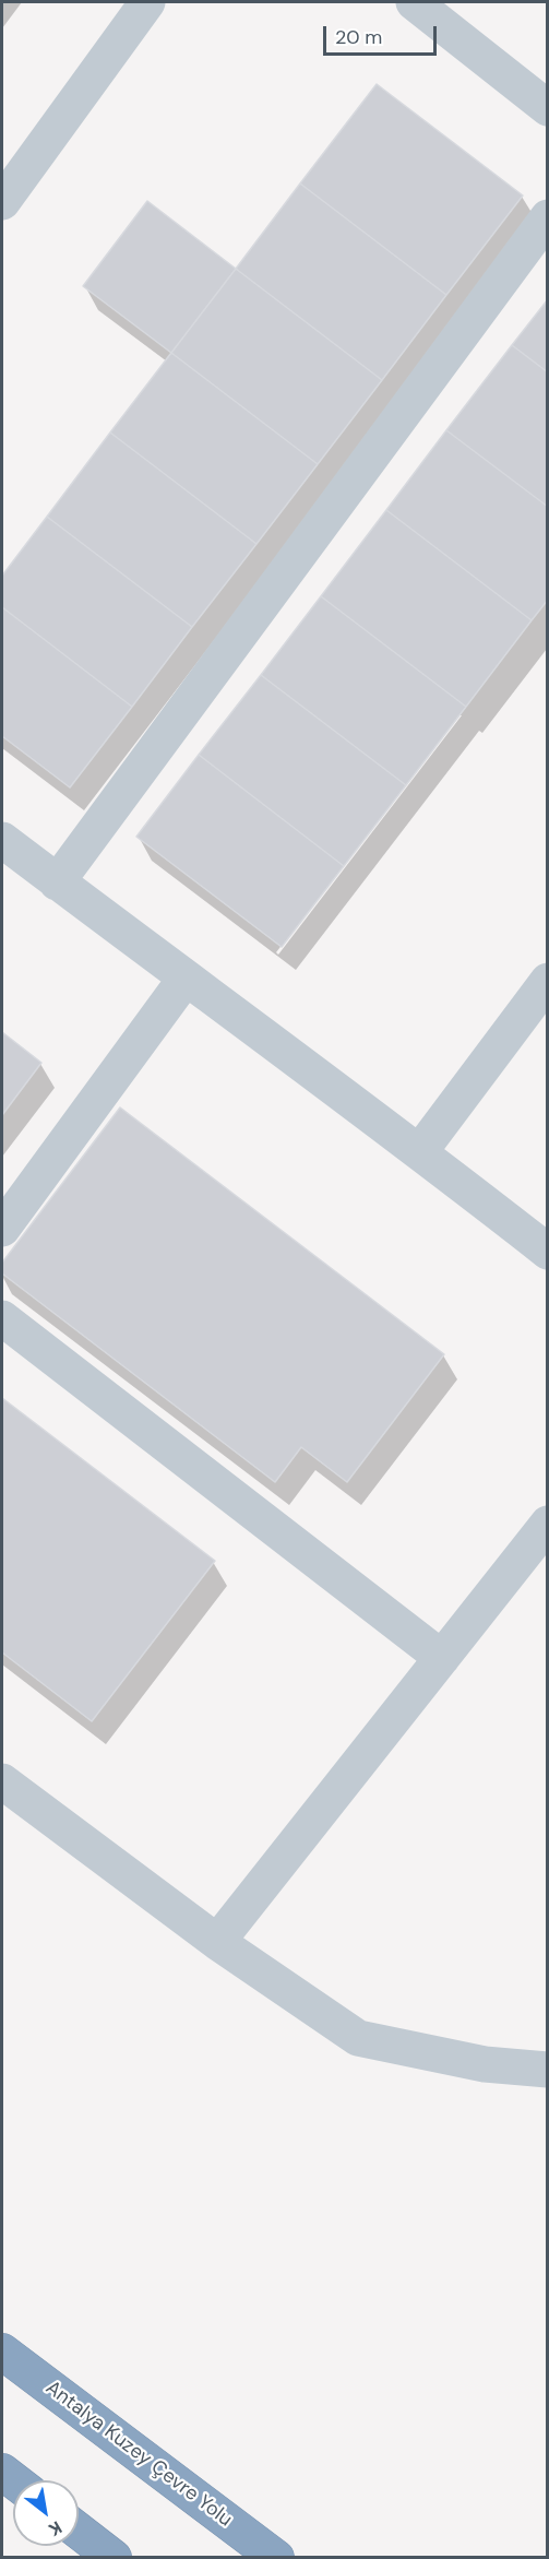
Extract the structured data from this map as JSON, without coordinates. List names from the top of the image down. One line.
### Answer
{"streets":{"highway":["Antalya Kuzey Çevre Yolu"]},"scale_bar":"20 m","north":"bottom right"}
